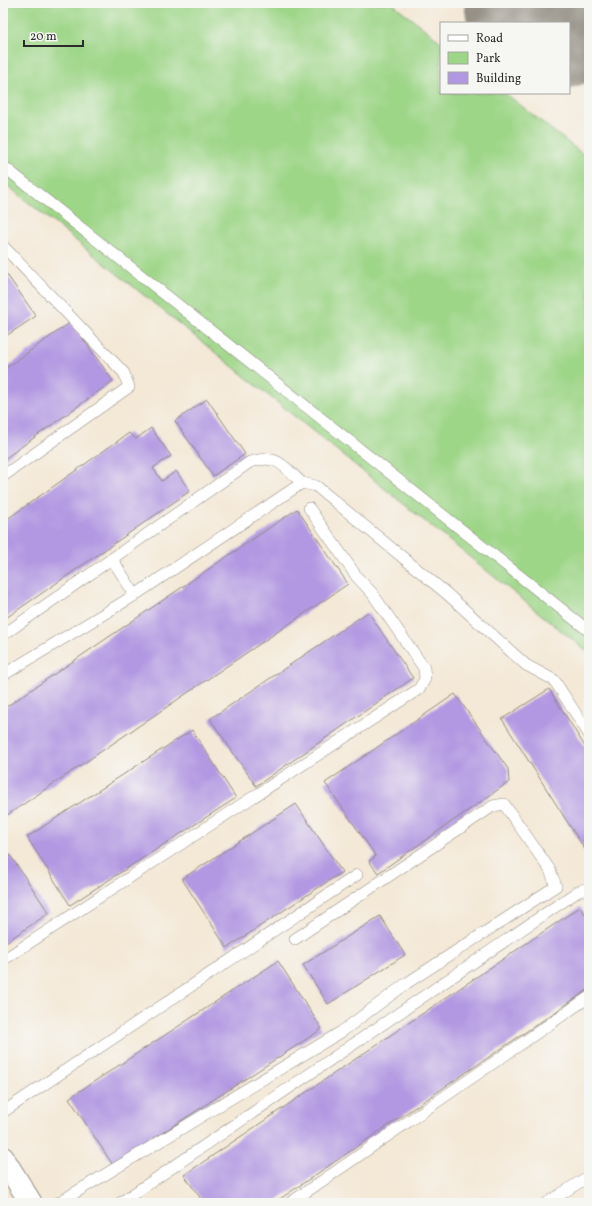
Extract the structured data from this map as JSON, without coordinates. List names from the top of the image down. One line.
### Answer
{"legend":["Road","Park","Building"],"scale_bar":"20 m"}
